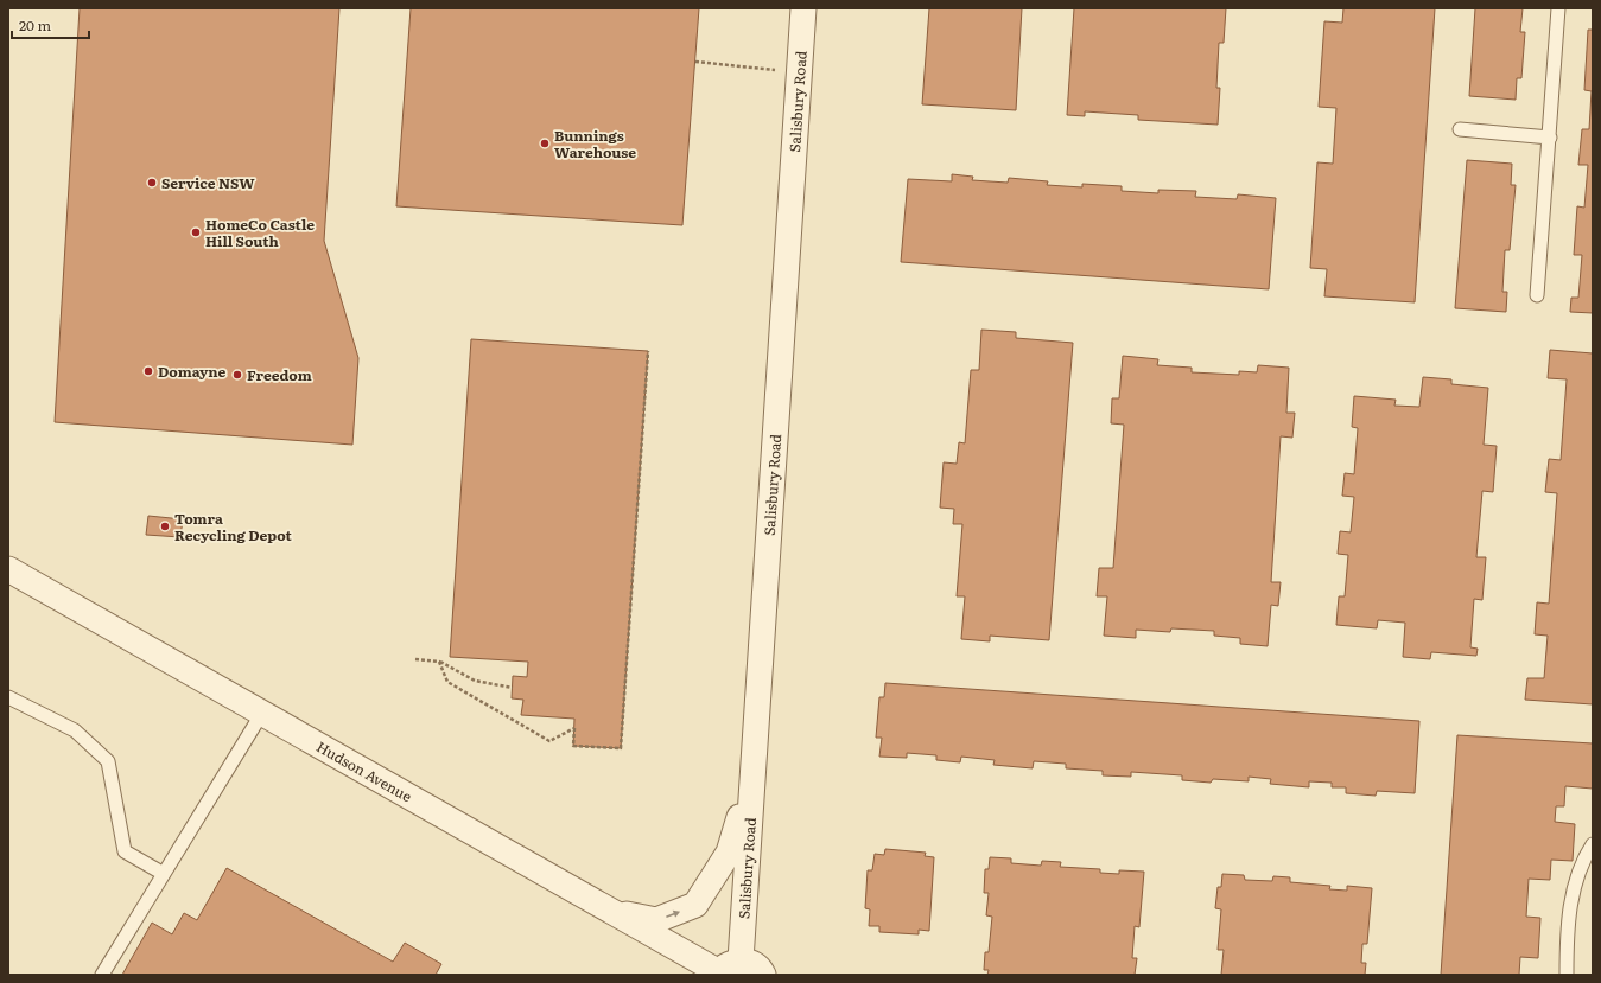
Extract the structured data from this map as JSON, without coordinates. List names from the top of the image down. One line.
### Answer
{"streets":{"street":["Salisbury Road","Hudson Avenue"]},"crossings":[["Salisbury Road","Hudson Avenue"]],"places":["Bunnings Warehouse","Service NSW","HomeCo Castle Hill South","Domayne","Freedom","Tomra Recycling Depot"],"scale_bar":"20 m"}
